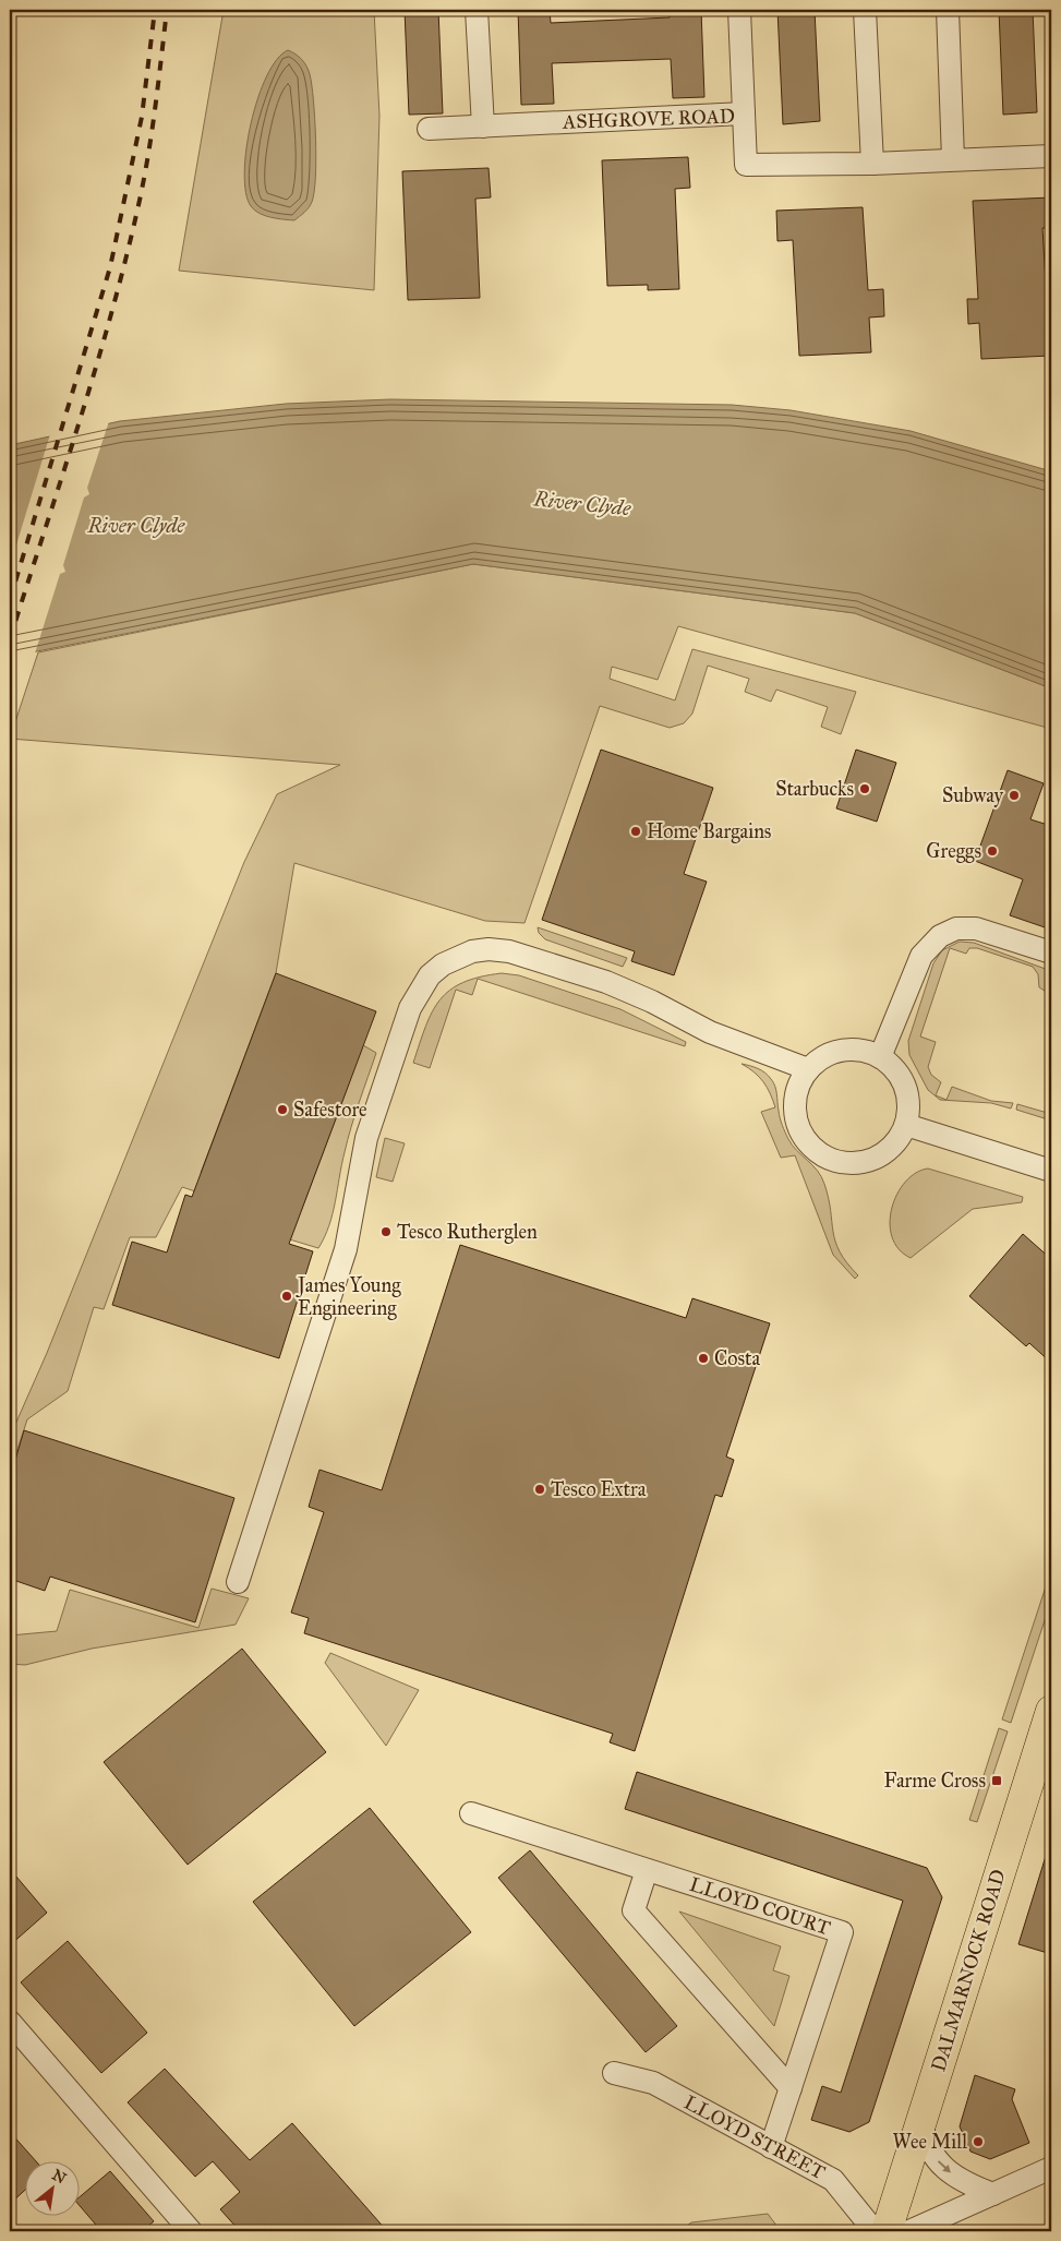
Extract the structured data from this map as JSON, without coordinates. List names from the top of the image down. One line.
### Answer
{"streets":{"main road":["DALMARNOCK ROAD"],"street":["ASHGROVE ROAD","LLOYD COURT","LLOYD STREET"]},"crossings":[["LLOYD COURT","LLOYD STREET"]],"water":["River Clyde"],"places":{"other":["Starbucks","Subway","Home Bargains","Greggs","Safestore","Tesco Rutherglen","James Young Engineering","Costa","Tesco Extra","Wee Mill"],"transit":["Farme Cross"]},"north":"top right"}
